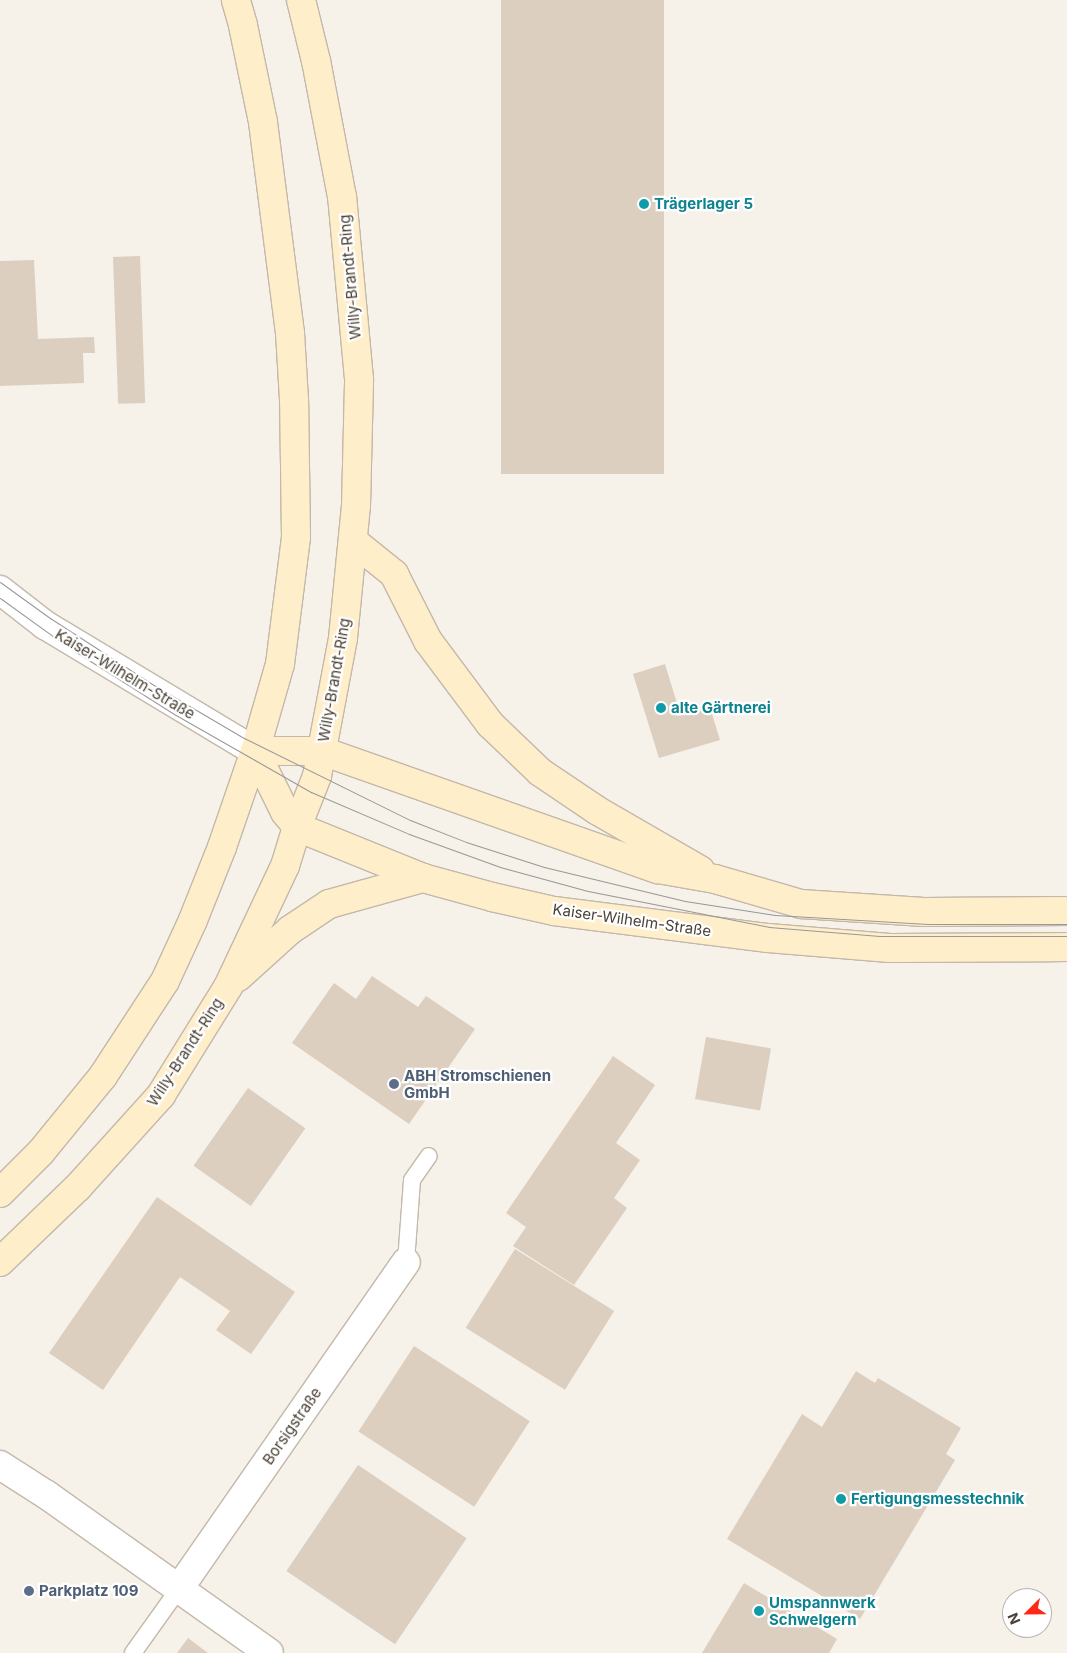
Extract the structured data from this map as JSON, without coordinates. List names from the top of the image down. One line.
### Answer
{"streets":{"main road":["Willy-Brandt-Ring","Kaiser-Wilhelm-Straße"],"street":["Borsigstraße"]},"crossings":[["Willy-Brandt-Ring","Kaiser-Wilhelm-Straße"]],"places":["Trägerlager 5","alte Gärtnerei","ABH Stromschienen GmbH","Fertigungsmesstechnik","Parkplatz 109","Umspannwerk Schwelgern"],"north":"bottom left"}
